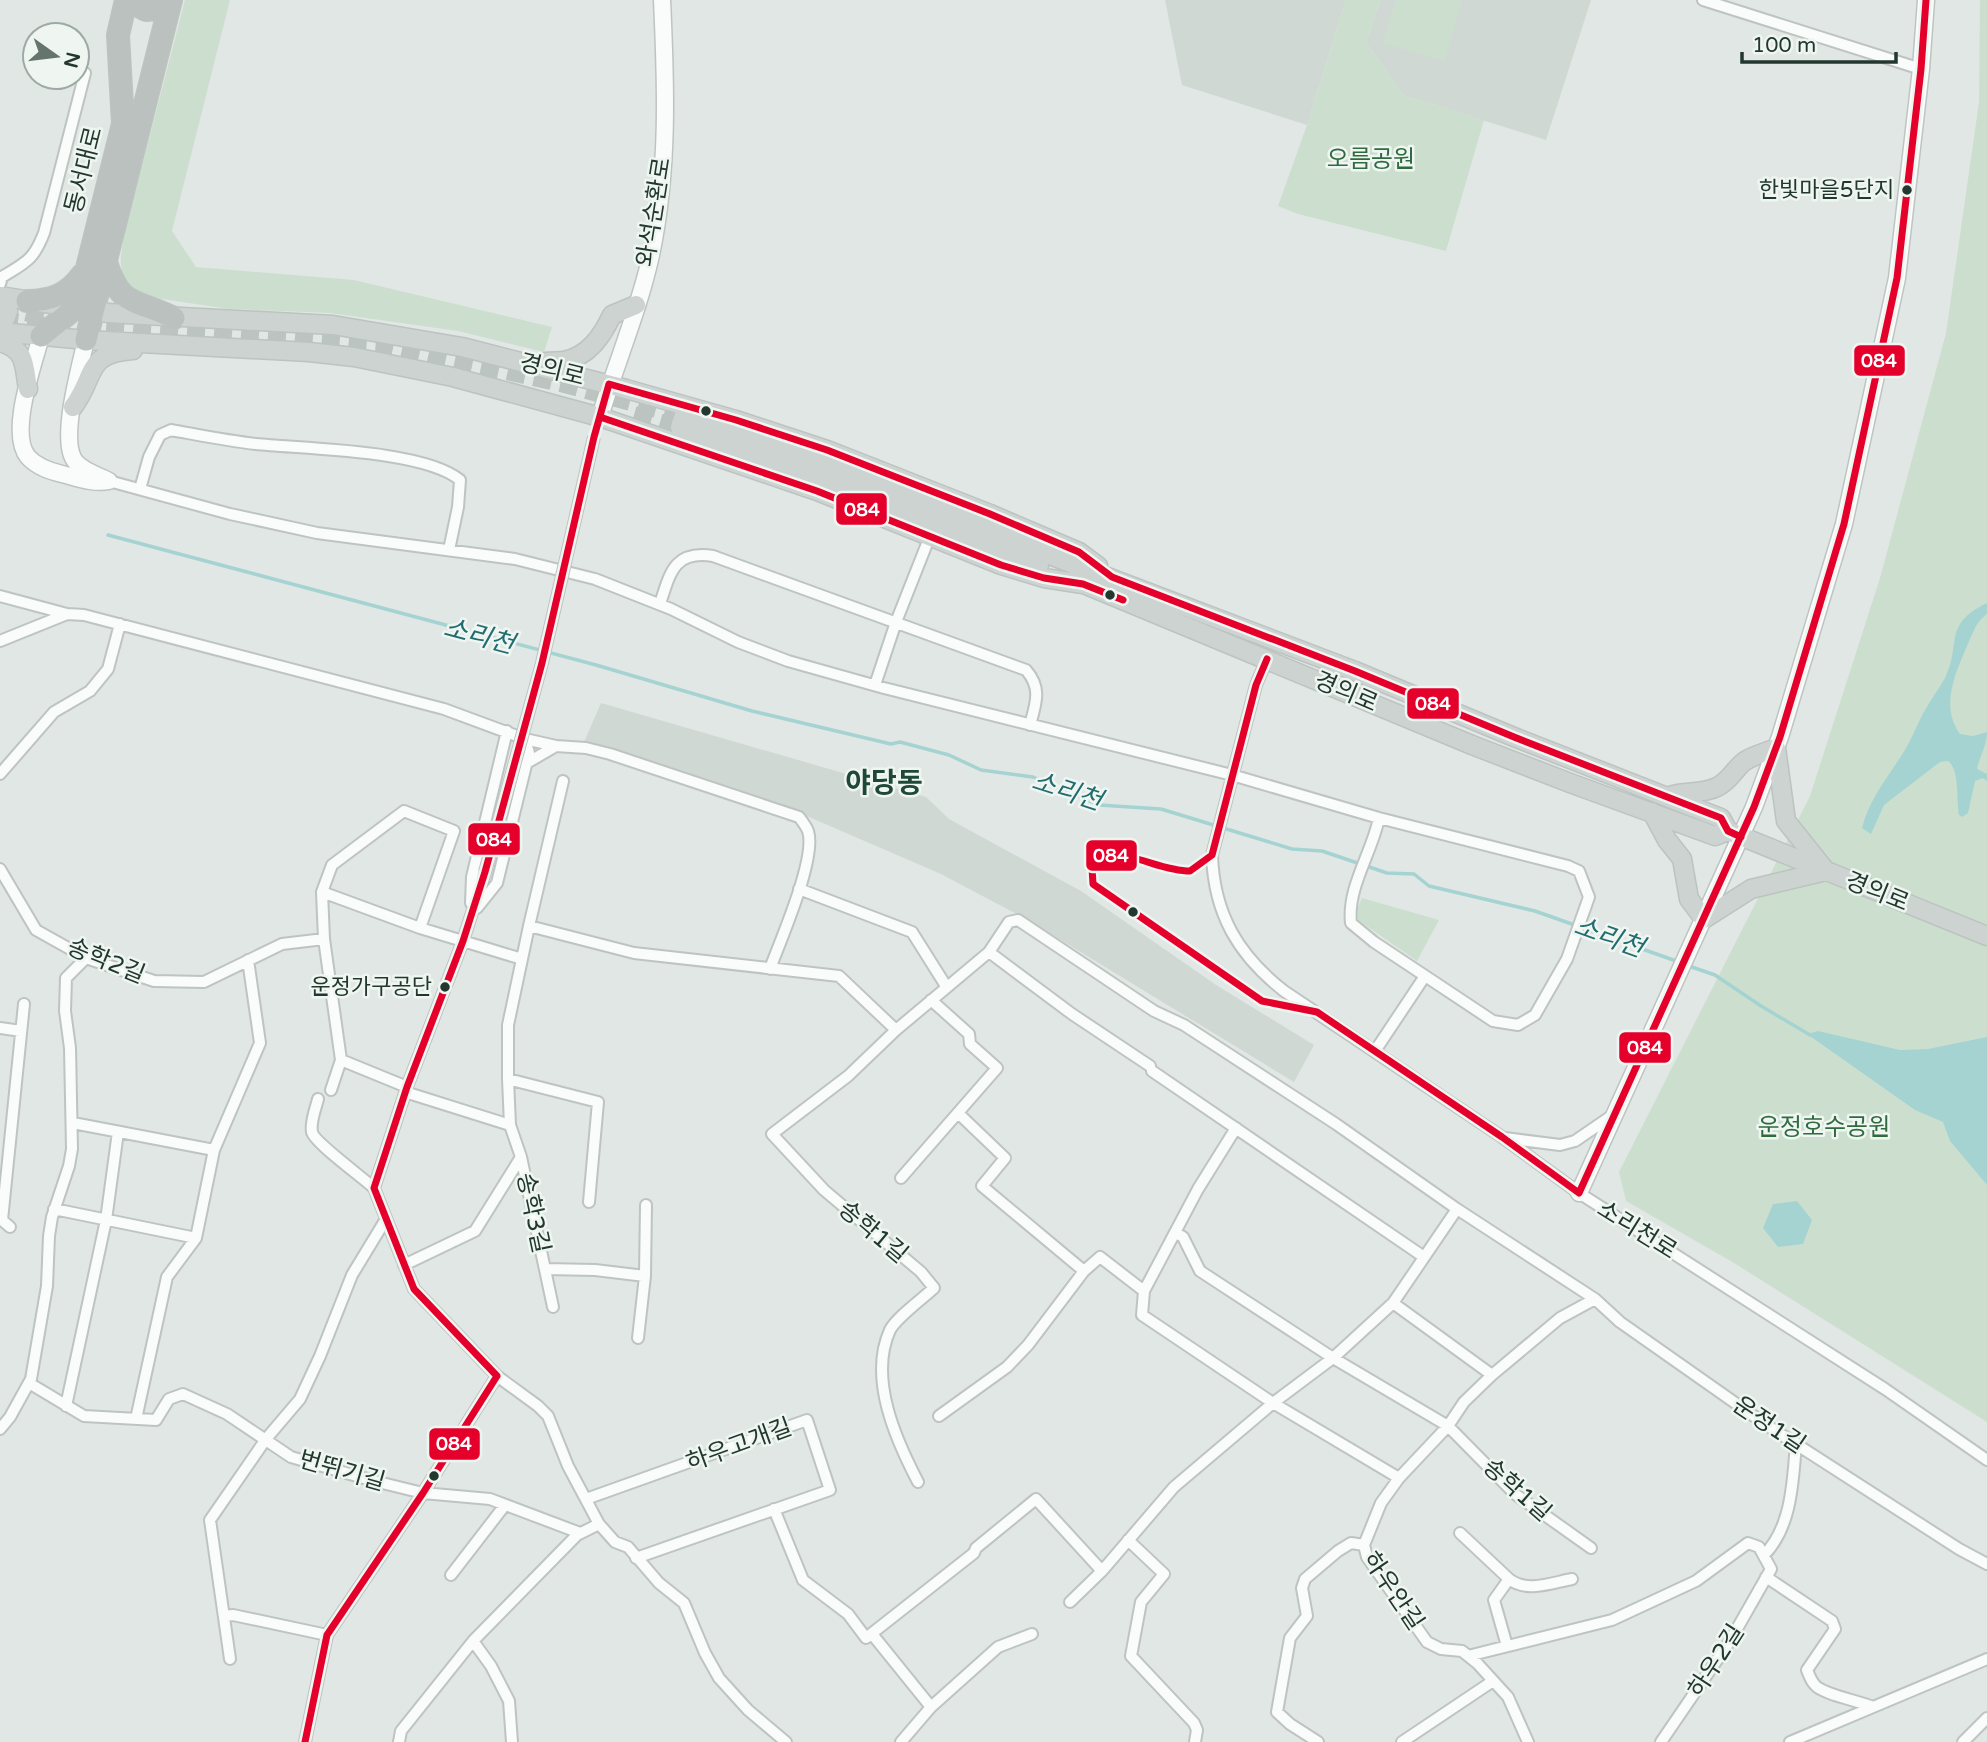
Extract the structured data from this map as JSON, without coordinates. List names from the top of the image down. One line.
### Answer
{"streets":{"highway":["동서대로"],"main road":["경의로"],"street":["와석순환로","송학2길","송학3길","소리천로","송학1길","운정1길","하우고개길","번뛰기길","하우안길","하우2길"]},"crossings":[["동서대로","경의로"],["와석순환로","경의로"],["송학1길","운정1길"]],"districts":["야당동"],"water":["소리천"],"parks":["오름공원","운정호수공원"],"places":["한빛마을5단지","운정가구공단"],"lines":["transit line 084"],"scale_bar":"100 m","north":"right"}
